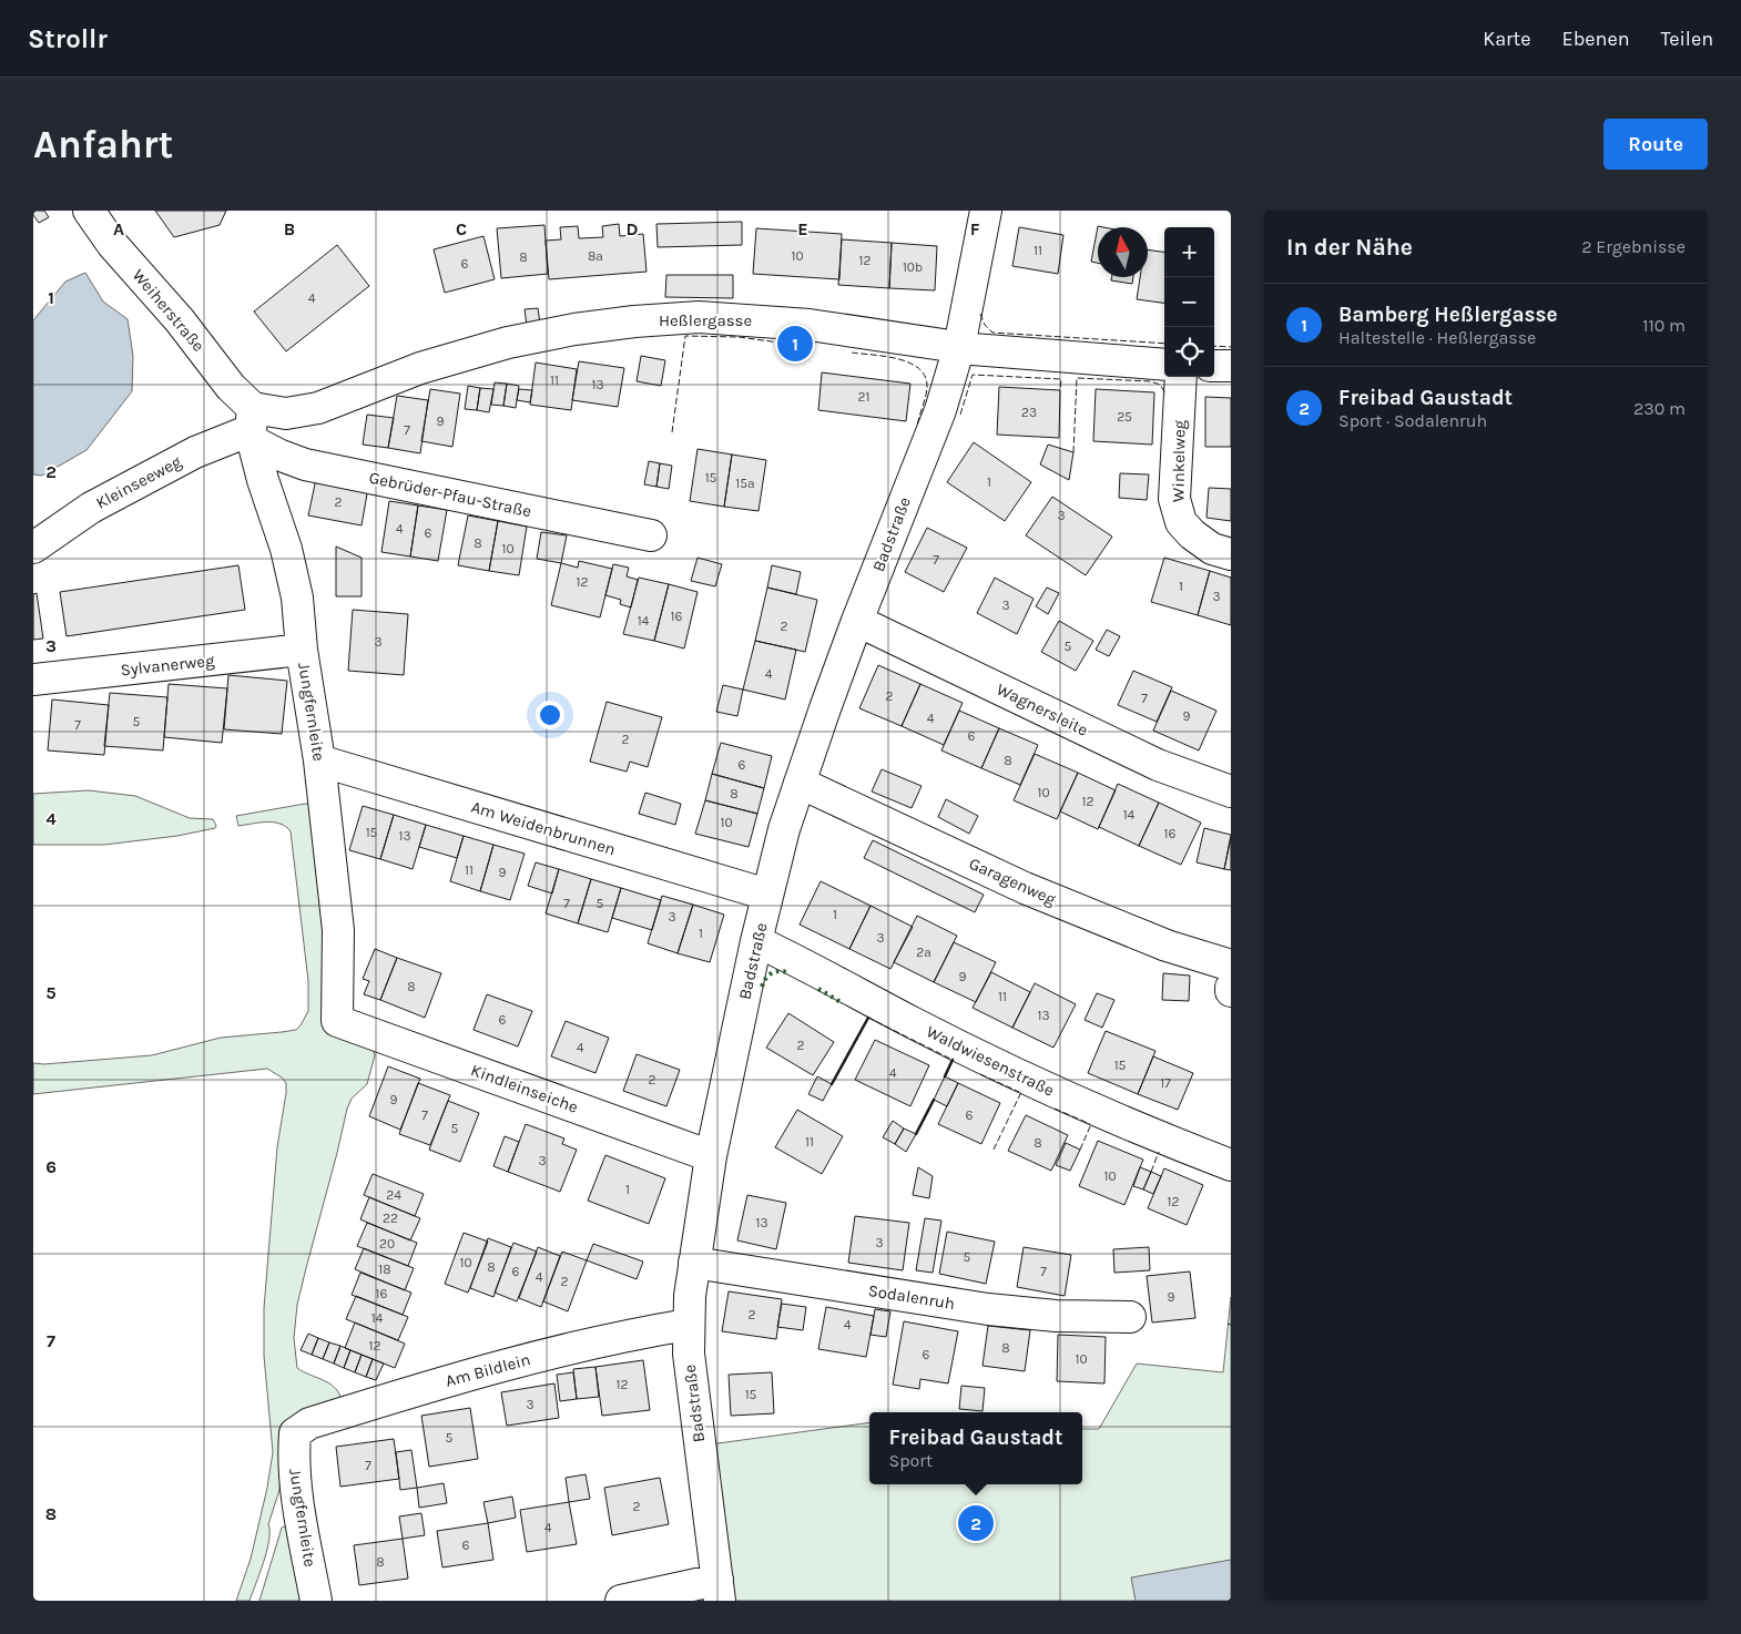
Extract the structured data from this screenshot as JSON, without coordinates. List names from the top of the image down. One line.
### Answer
{"streets":{"street":["Weiherstraße","Heßlergasse","Winkelweg","Kleinseeweg","Gebrüder-Pfau-Straße","Badstraße","Sylvanerweg","Wagnersleite","Jungfernleite","Am Weidenbrunnen","Garagenweg","Waldwiesenstraße","Kindleinseiche","Sodalenruh","Am Bildlein"]},"crossings":[["Weiherstraße","Heßlergasse"],["Weiherstraße","Kleinseeweg"],["Weiherstraße","Gebrüder-Pfau-Straße"],["Weiherstraße","Jungfernleite"],["Heßlergasse","Kleinseeweg"],["Heßlergasse","Gebrüder-Pfau-Straße"],["Heßlergasse","Badstraße"],["Heßlergasse","Jungfernleite"],["Kleinseeweg","Gebrüder-Pfau-Straße"],["Kleinseeweg","Jungfernleite"],["Gebrüder-Pfau-Straße","Jungfernleite"],["Badstraße","Wagnersleite"],["Badstraße","Am Weidenbrunnen"],["Badstraße","Garagenweg"],["Badstraße","Waldwiesenstraße"],["Badstraße","Kindleinseiche"],["Badstraße","Sodalenruh"],["Badstraße","Am Bildlein"],["Sylvanerweg","Jungfernleite"],["Jungfernleite","Am Weidenbrunnen"],["Jungfernleite","Kindleinseiche"],["Jungfernleite","Am Bildlein"]],"house_numbers":["11","8a","10","8","12","6","10b","4","11","13","21","23","25","9","7","15","1","15a","2","3","4","6","8","10","7","12","1","3","3","16","14","2","3","5","4","2","7","9","4","5","7","6","2","8","6","10","8","12","14","10","15","16","13","11","9","7","5","1","3","1","3","2a","9","8","11","13","6","2","4","15","4","2","17","9","7","6","5","11","8","3","10","1","24","12","22","13","3","20","5","10","8","18","6","7","4","2","16","9","2","14","4","12","8","6","10","12","15","3","5","7","2","4","6","8"],"north":"top","page":{"header":"Strollr","nav":["Karte","Ebenen","Teilen"],"buttons":"Route","title":"Anfahrt","heading":["In der Nähe","2 Ergebnisse"],"map_buttons":["+","−"],"list":[{"mark":"1","name":"Bamberg Heßlergasse","note":"Haltestelle · Heßlergasse","value":"110 m"},{"mark":"2","name":"Freibad Gaustadt","note":"Sport · Sodalenruh","value":"230 m"}],"pins":["1","2"],"popup":["Freibad Gaustadt","Sport"]},"grid":{"columns":["A","B","C","D","E","F"],"rows":["1","2","3","4","5","6","7","8"]}}
